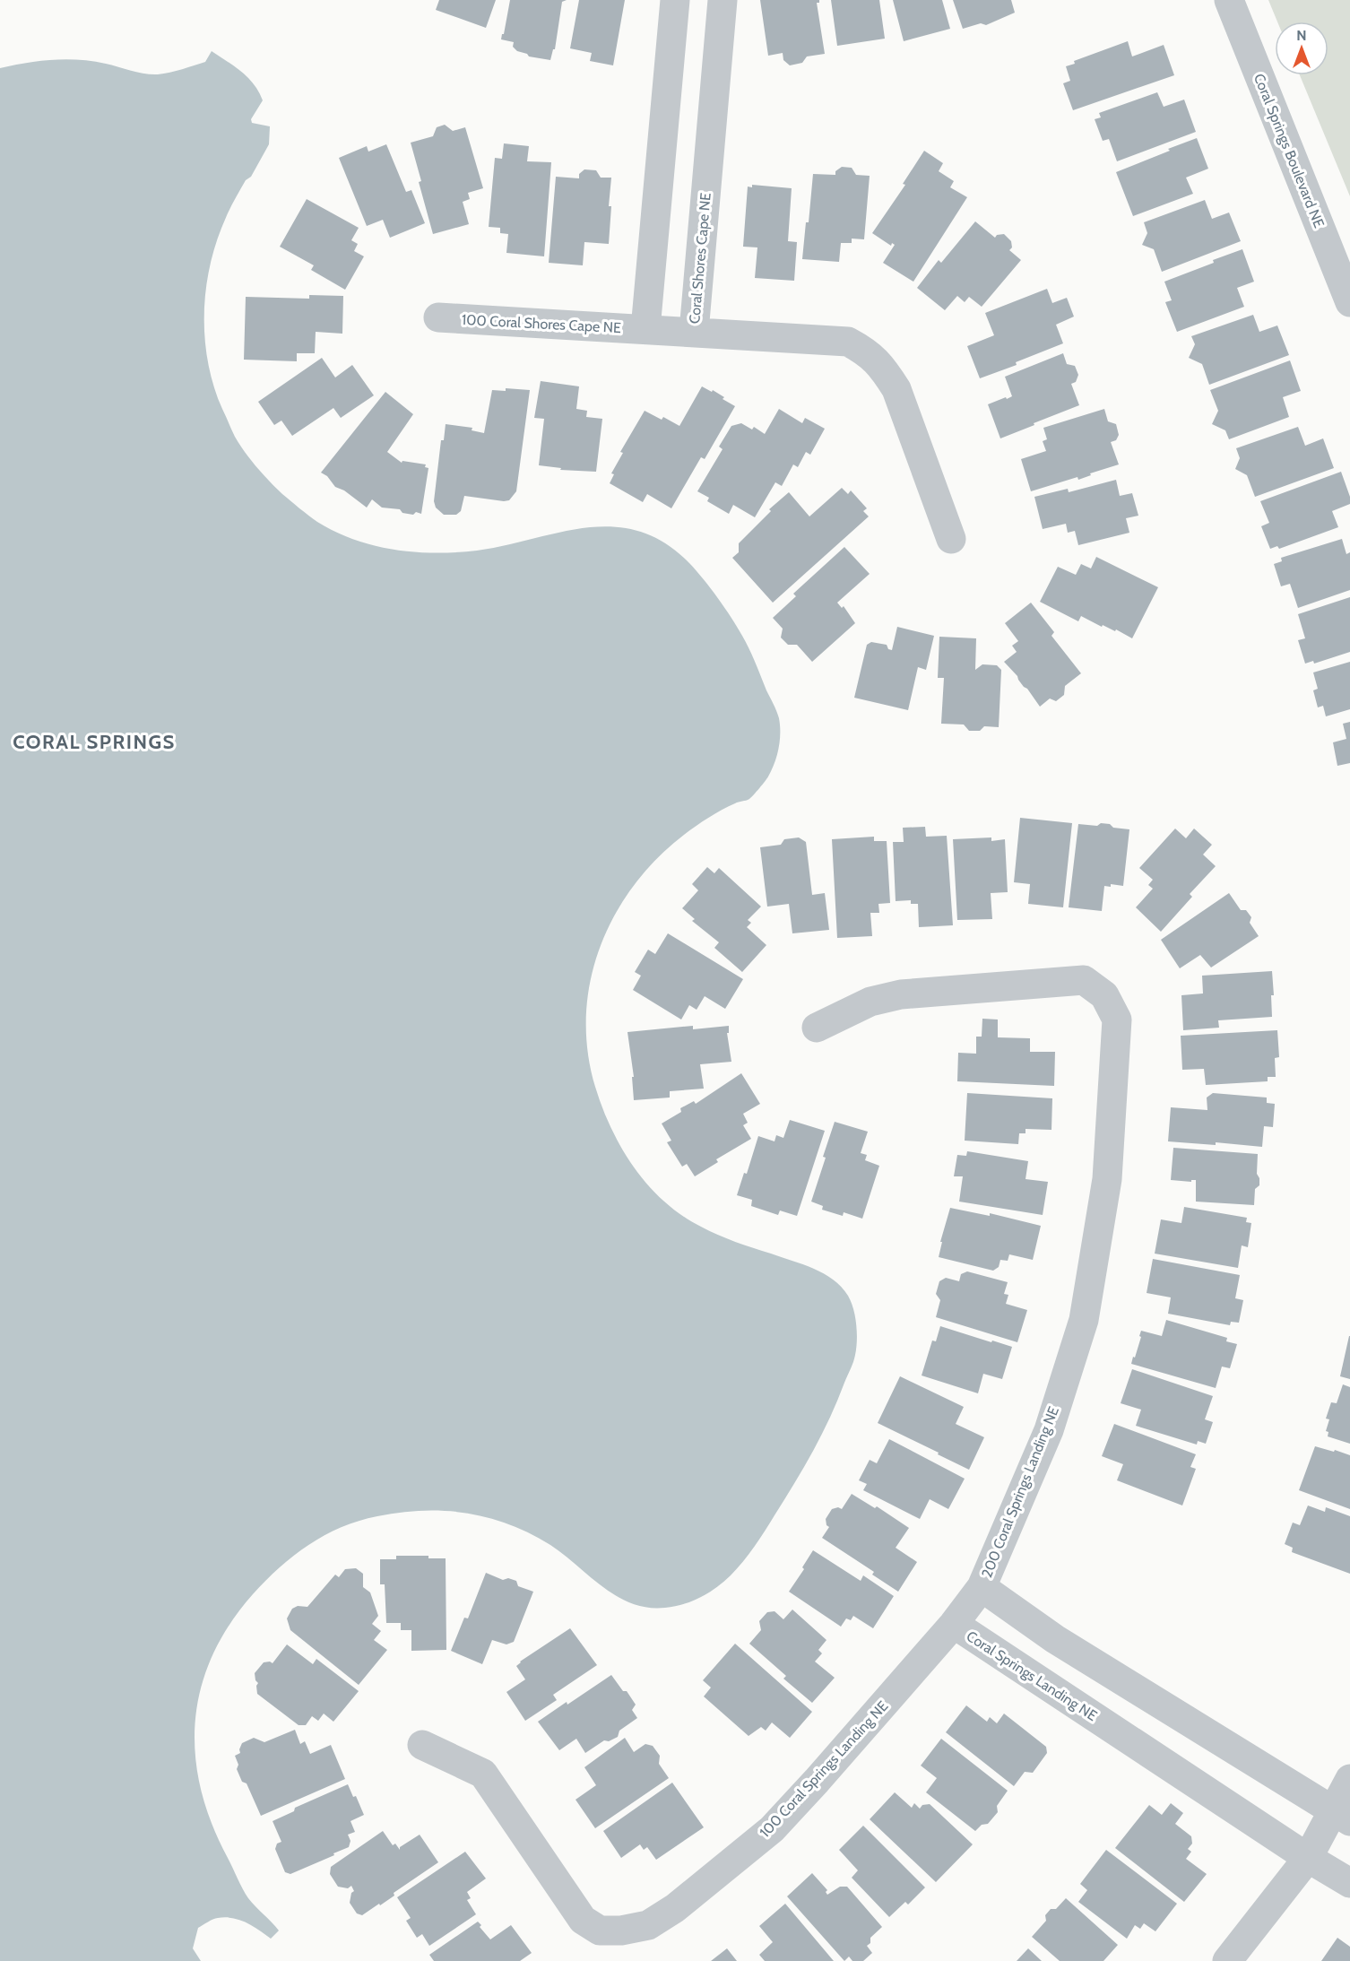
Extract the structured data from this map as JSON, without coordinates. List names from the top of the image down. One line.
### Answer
{"streets":{"street":["Coral Springs Boulevard NE","Coral Shores Cape NE","100 Coral Shores Cape NE","200 Coral Springs Landing NE","Coral Springs Landing NE","100 Coral Springs Landing NE"]},"crossings":[["Coral Shores Cape NE","100 Coral Shores Cape NE"],["200 Coral Springs Landing NE","Coral Springs Landing NE"],["Coral Springs Landing NE","100 Coral Springs Landing NE"]],"districts":["CORAL SPRINGS"],"north":"top"}
